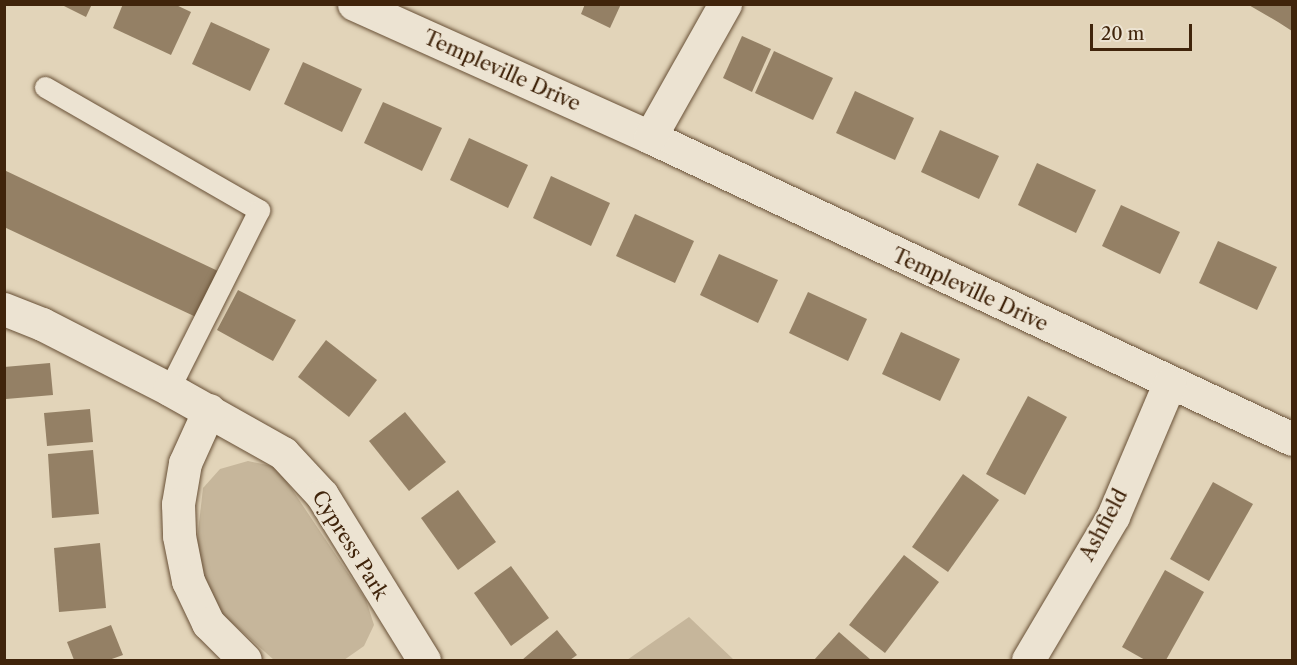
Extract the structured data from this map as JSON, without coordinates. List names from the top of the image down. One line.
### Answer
{"streets":{"street":["Templeville Drive","Ashfield","Cypress Park"]},"crossings":[["Templeville Drive","Ashfield"]],"scale_bar":"20 m"}
